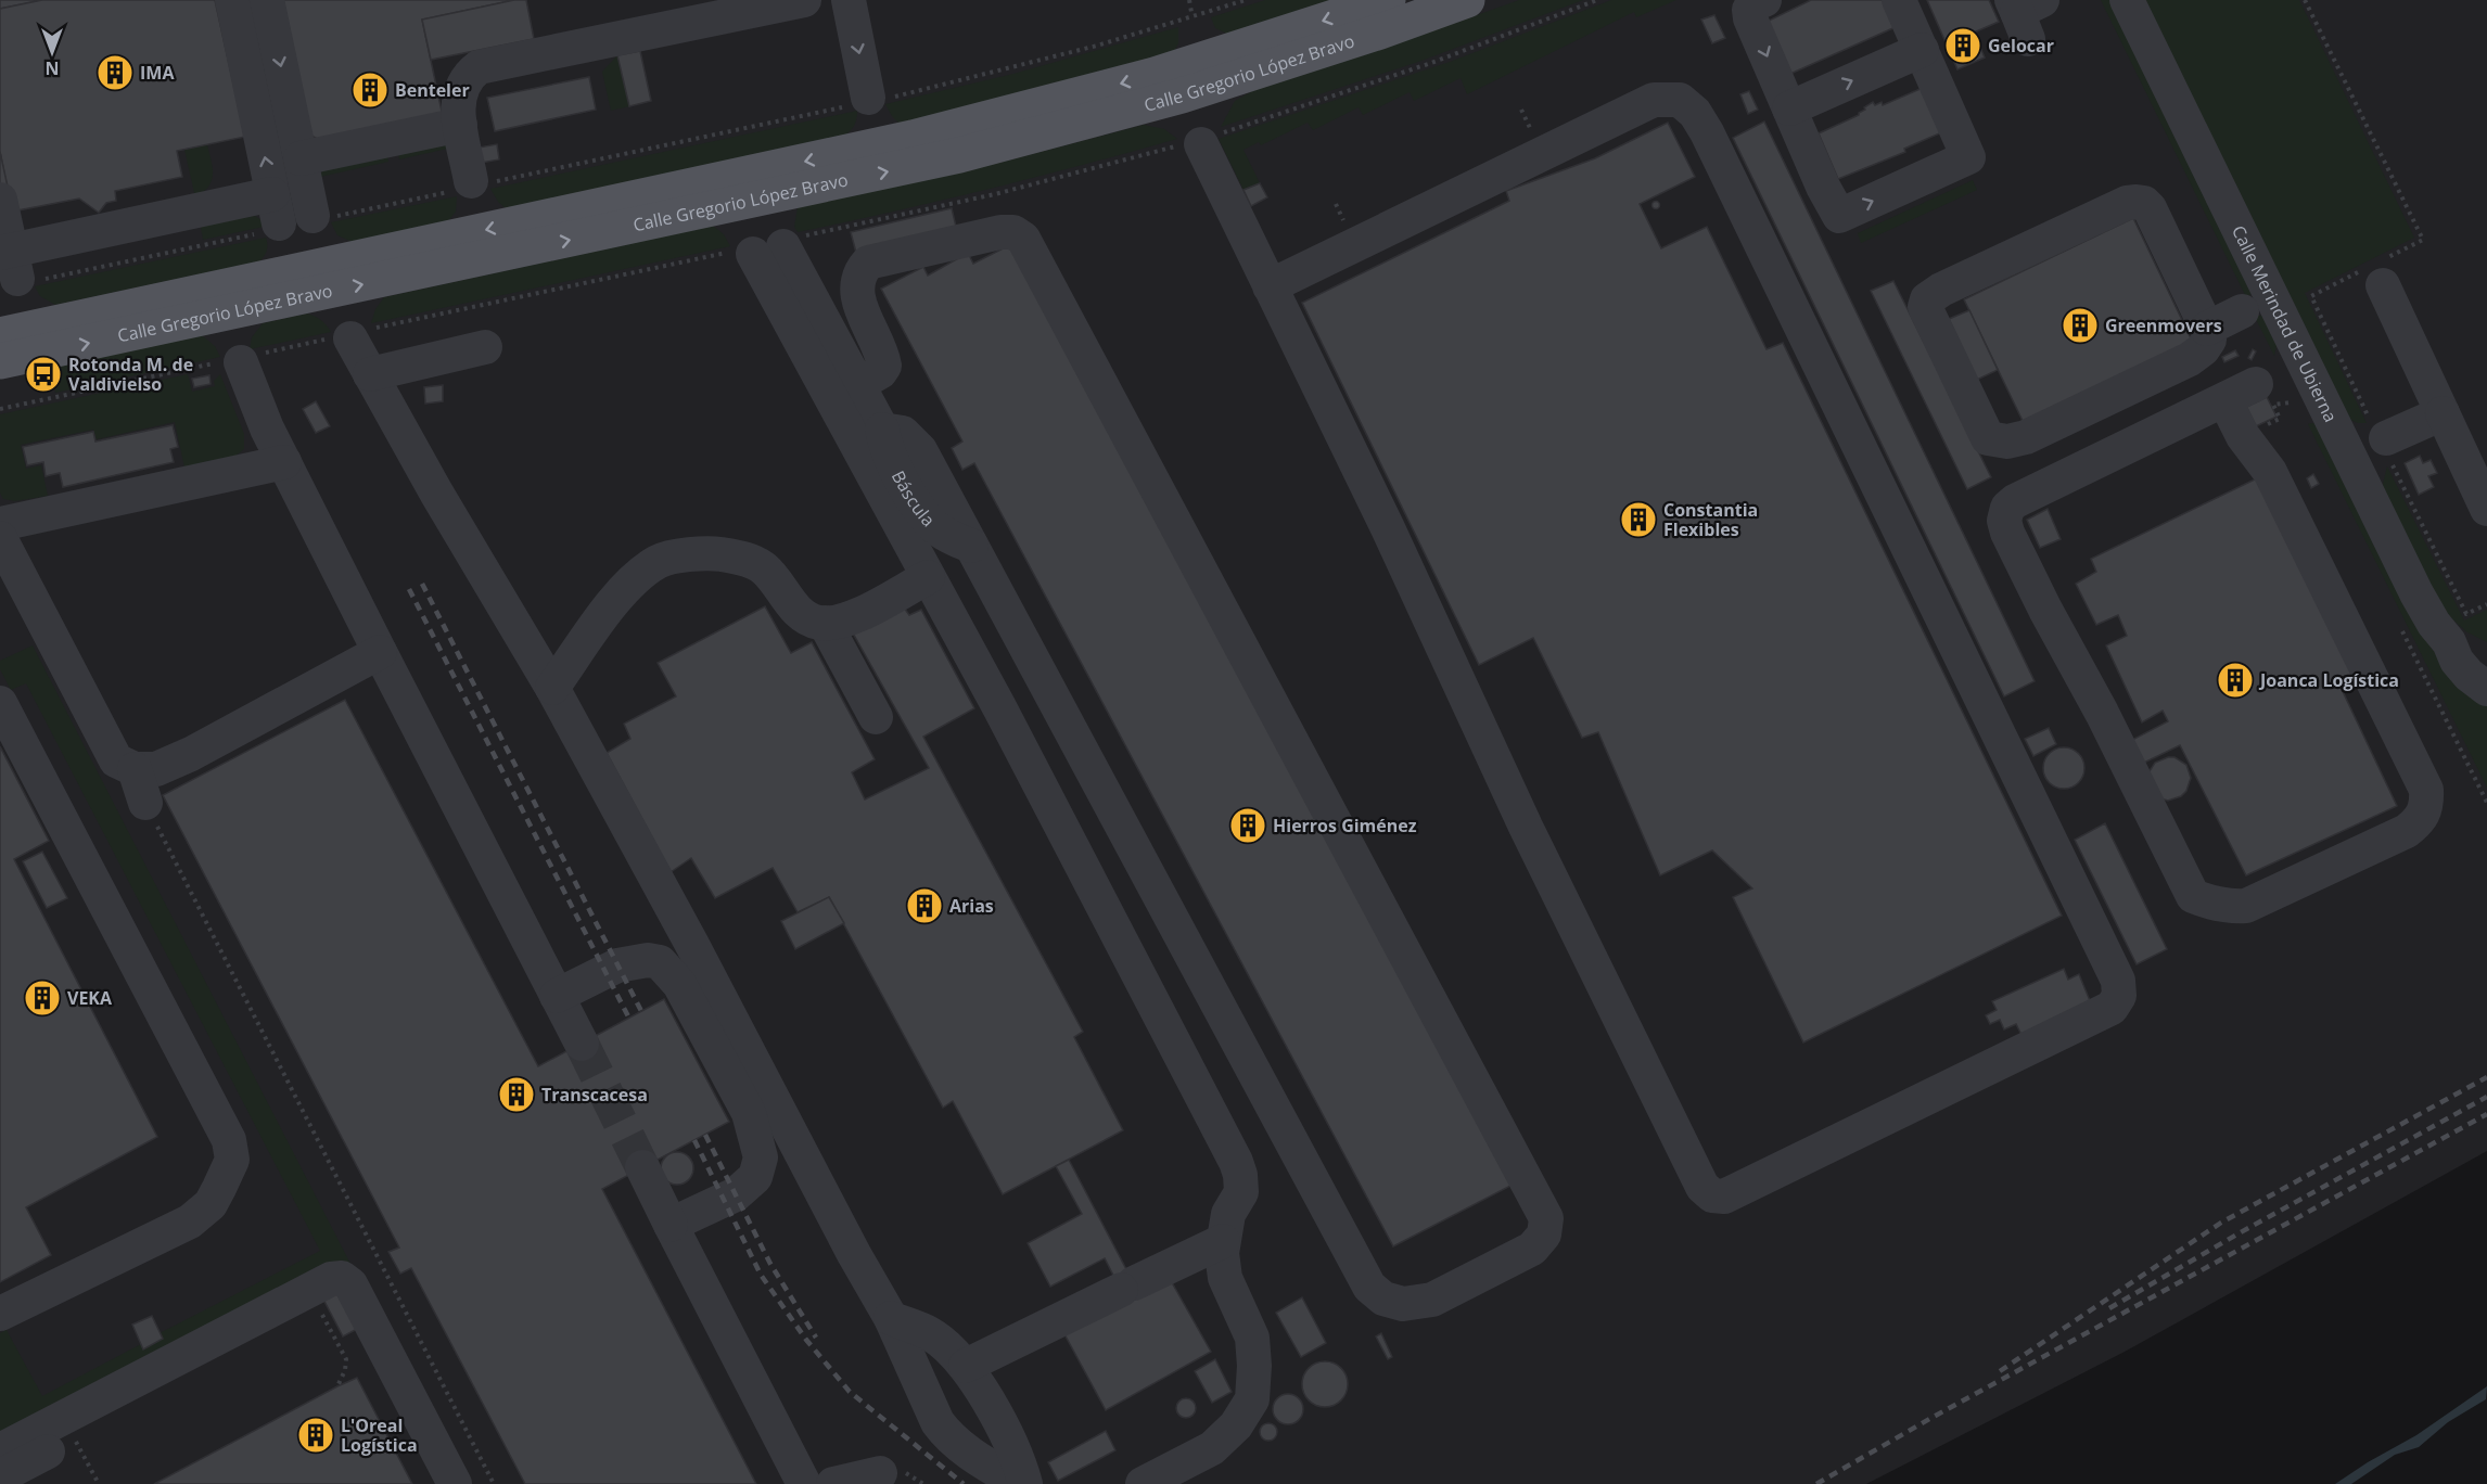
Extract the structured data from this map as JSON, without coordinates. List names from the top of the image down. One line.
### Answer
{"streets":{"main road":["Calle Gregorio López Bravo"],"street":["Calle Merindad de Ubierna","Báscula"]},"places":{"building":["Gelocar","IMA","Benteler","Greenmovers","Constantia Flexibles","Joanca Logística","Hierros Giménez","Arias","VEKA","Transcacesa","L'Oreal Logística"],"bus stop":["Rotonda M. de Valdivielso"]},"north":"bottom"}
